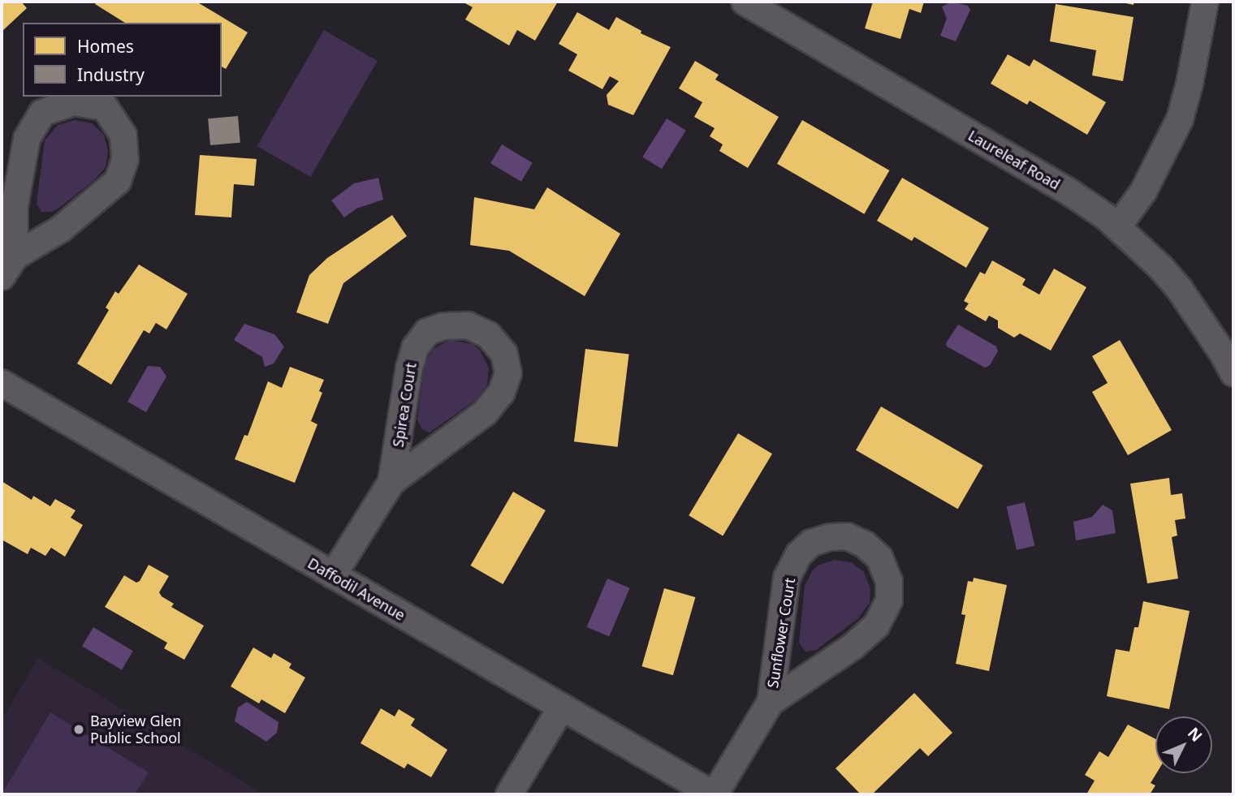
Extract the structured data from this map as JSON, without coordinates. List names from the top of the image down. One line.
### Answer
{"streets":{"street":["Laureleaf Road","Spirea Court","Daffodil Avenue","Sunflower Court"]},"crossings":[["Spirea Court","Daffodil Avenue"],["Daffodil Avenue","Sunflower Court"]],"places":["Bayview Glen Public School"],"legend":["Homes","Industry"],"north":"top right"}
